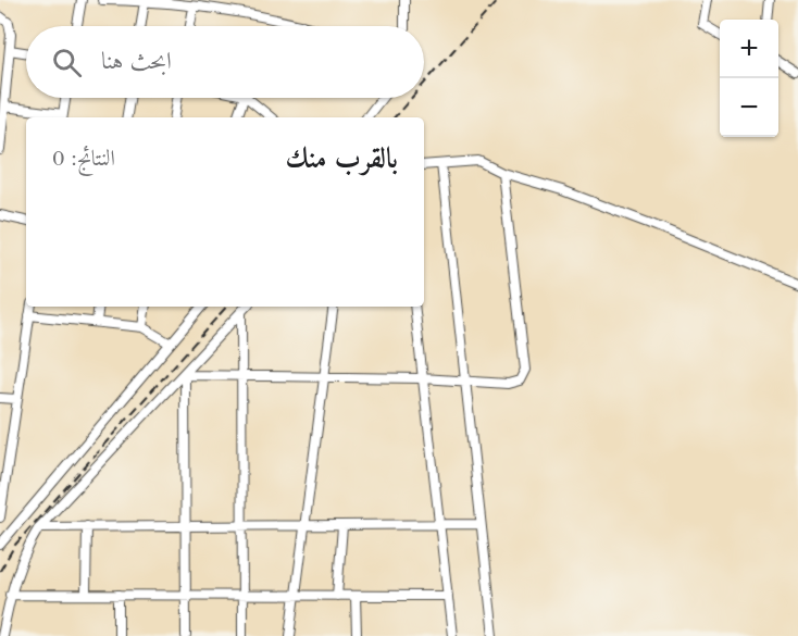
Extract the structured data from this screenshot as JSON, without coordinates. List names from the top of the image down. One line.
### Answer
{"page":{"map_buttons":["+","−"],"search":"ابحث هنا","heading":["بالقرب منك","النتائج: 0"]}}
